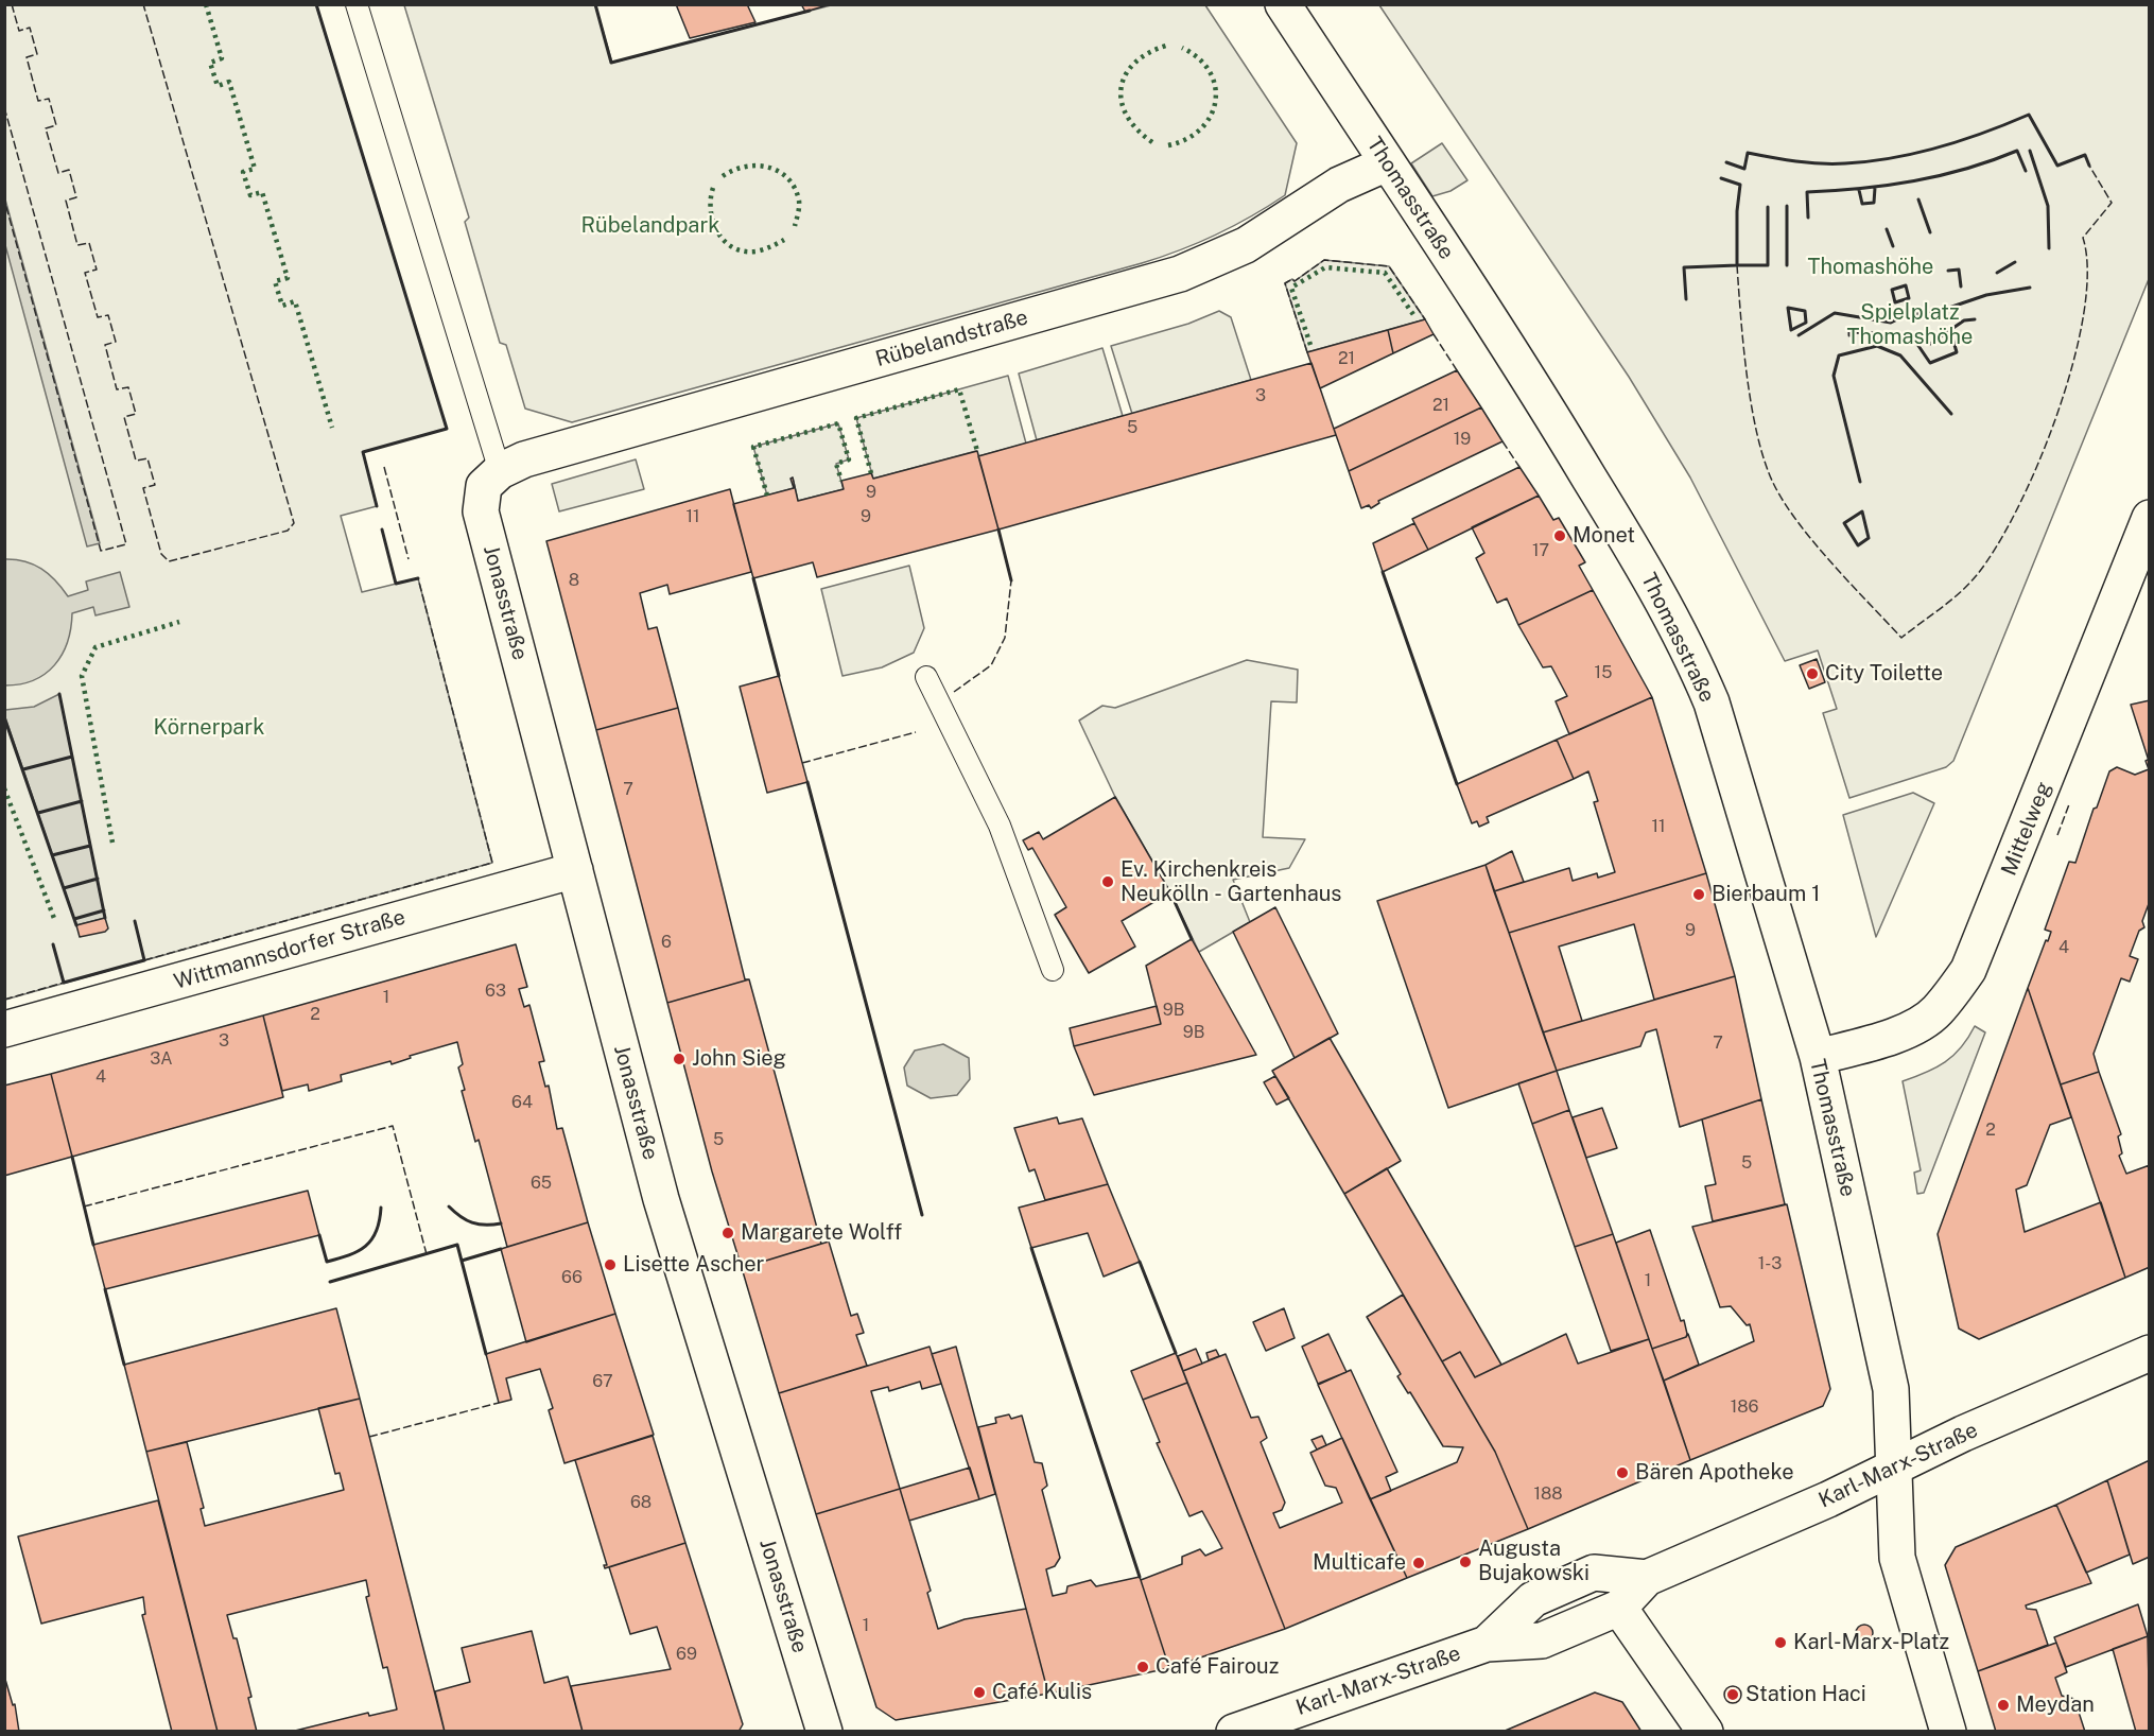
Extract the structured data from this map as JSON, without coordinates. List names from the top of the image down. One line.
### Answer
{"streets":{"street":["Thomasstraße","Rübelandstraße","Jonasstraße","Mittelweg","Wittmannsdorfer Straße","Karl-Marx-Straße"]},"crossings":[["Thomasstraße","Rübelandstraße"],["Thomasstraße","Mittelweg"],["Thomasstraße","Karl-Marx-Straße"],["Rübelandstraße","Jonasstraße"],["Jonasstraße","Wittmannsdorfer Straße"]],"parks":["Rübelandpark","Thomashöhe","Spielplatz Thomashöhe","Körnerpark"],"places":["Monet","City Toilette","Ev. Kirchenkreis Neukölln - Gartenhaus","Bierbaum 1","John Sieg","Margarete Wolff","Lisette Ascher","Bären Apotheke","Augusta Bujakowski","Multicafe","Karl-Marx-Platz","Café Fairouz","Café Kulis","Station Haci","Meydan"],"house_numbers":["21","3","21","5","19","9","11","9","17","8","15","7","11","9","6","4","63","1","9B","2","9B","3","7","3A","4","64","2","5","5","65","1-3","66","1","67","186","188","68","1","69"]}
